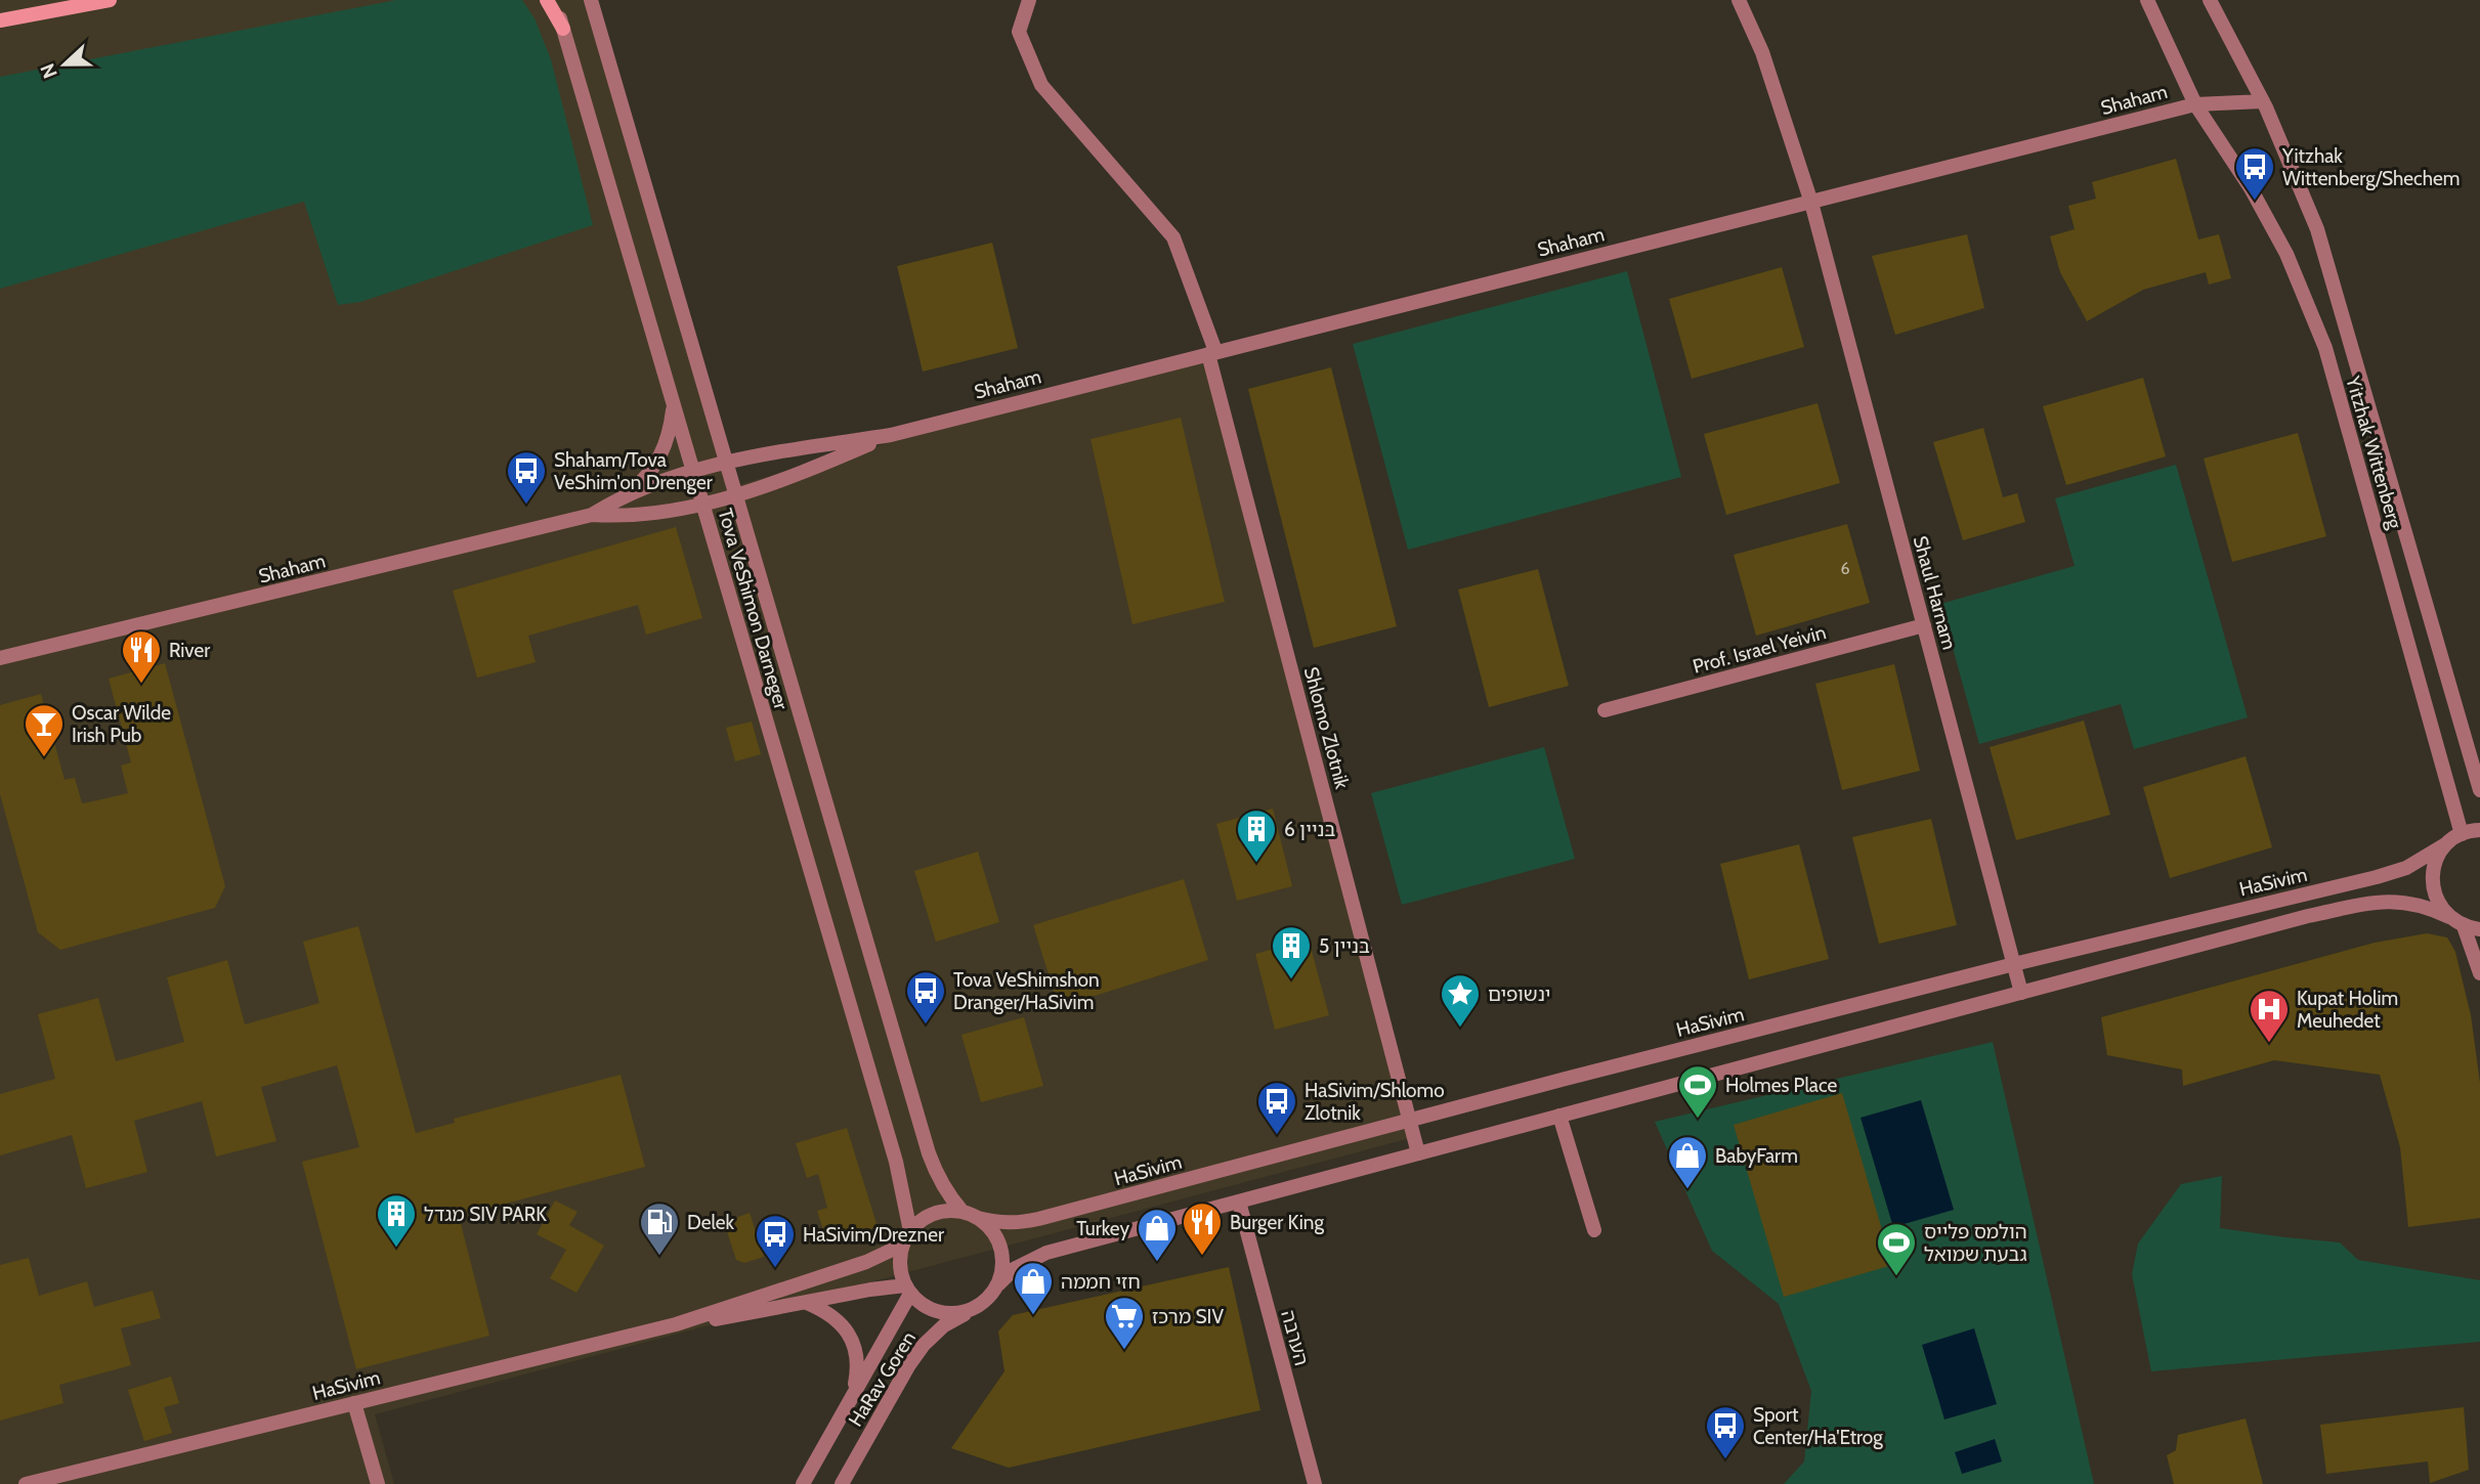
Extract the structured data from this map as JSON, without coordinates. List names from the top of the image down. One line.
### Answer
{"streets":{"street":["Shaham","Yitzhak Wittenberg","Shaul Harnam","Tova VeShimon Darneger","Prof. Israel Yeivin","Shlomo Zlotnik","HaSivim","הערבה","HaRav Goren"]},"crossings":[["Shaham","Yitzhak Wittenberg"],["Shaham","Shaul Harnam"],["Shaham","Tova VeShimon Darneger"],["Shaham","Shlomo Zlotnik"],["Yitzhak Wittenberg","HaSivim"],["Shaul Harnam","Prof. Israel Yeivin"],["Shaul Harnam","HaSivim"],["Tova VeShimon Darneger","HaSivim"],["Tova VeShimon Darneger","HaRav Goren"],["Shlomo Zlotnik","HaSivim"],["HaSivim","HaRav Goren"]],"places":{"bus stop":["Yitzhak Wittenberg/Shechem","Shaham/Tova VeShim'on Drenger","Tova VeShimshon Dranger/HaSivim","HaSivim/Shlomo Zlotnik","HaSivim/Drezner","Sport Center/Ha'Etrog"],"restaurant":["River","Burger King"],"bar":["Oscar Wilde Irish Pub"],"building":["בניין 6","בניין 5","מגדל SIV PARK"],"place":["ינשופים"],"hospital":["Kupat Holim Meuhedet"],"sports":["Holmes Place","הולמס פלייס גבעת שמואל"],"shop":["BabyFarm","Turkey","חזי חממה"],"fuel station":["Delek"],"supermarket":["מרכז SIV"]},"house_numbers":["6"],"north":"left"}
